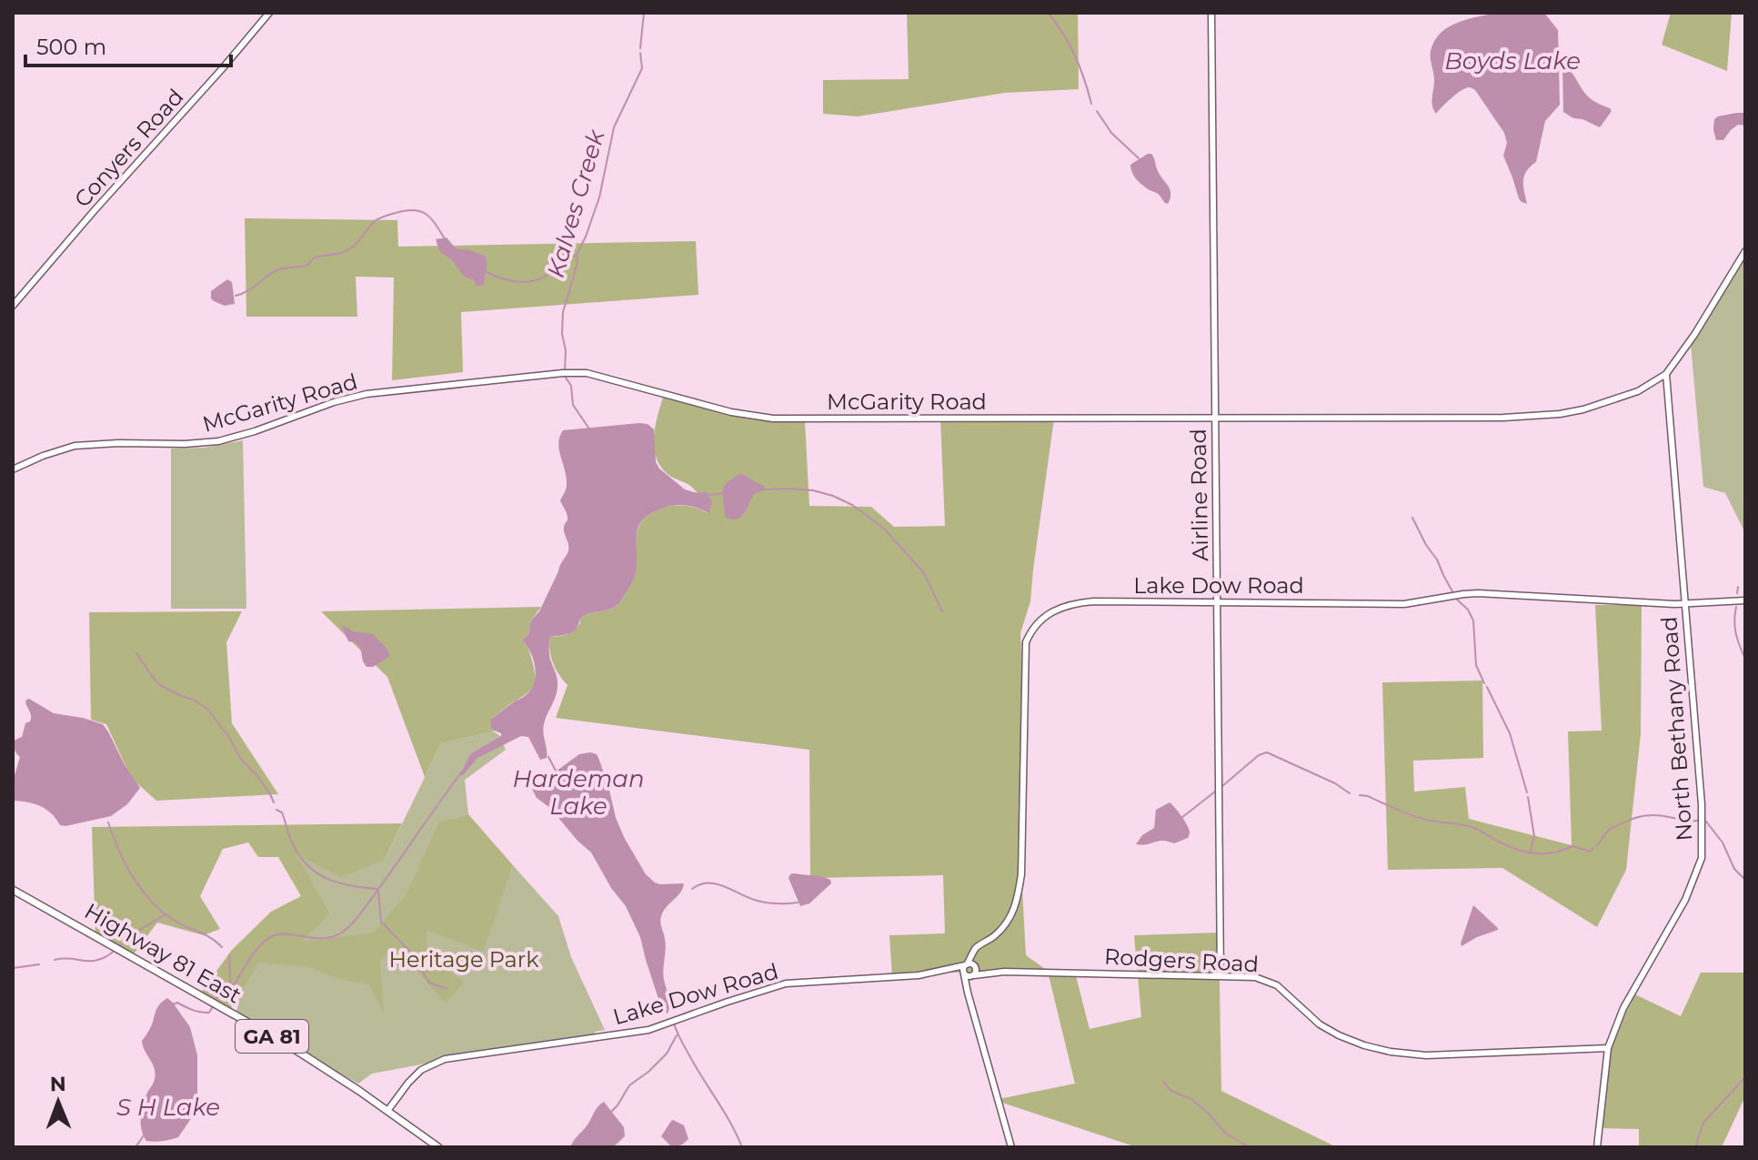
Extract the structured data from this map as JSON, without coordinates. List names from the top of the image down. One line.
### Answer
{"streets":{"main road":["Highway 81 East","GA 81"],"street":["Conyers Road","McGarity Road","Airline Road","Lake Dow Road","North Bethany Road","Rodgers Road"]},"crossings":[["McGarity Road","Airline Road"],["McGarity Road","North Bethany Road"],["Airline Road","Lake Dow Road"],["Airline Road","Rodgers Road"],["Lake Dow Road","North Bethany Road"],["Lake Dow Road","Highway 81 East"],["North Bethany Road","Rodgers Road"]],"water":["Boyds Lake","Kalves Creek","Hardeman Lake","S H Lake"],"parks":["Heritage Park"],"scale_bar":"500 m","north":"top"}
